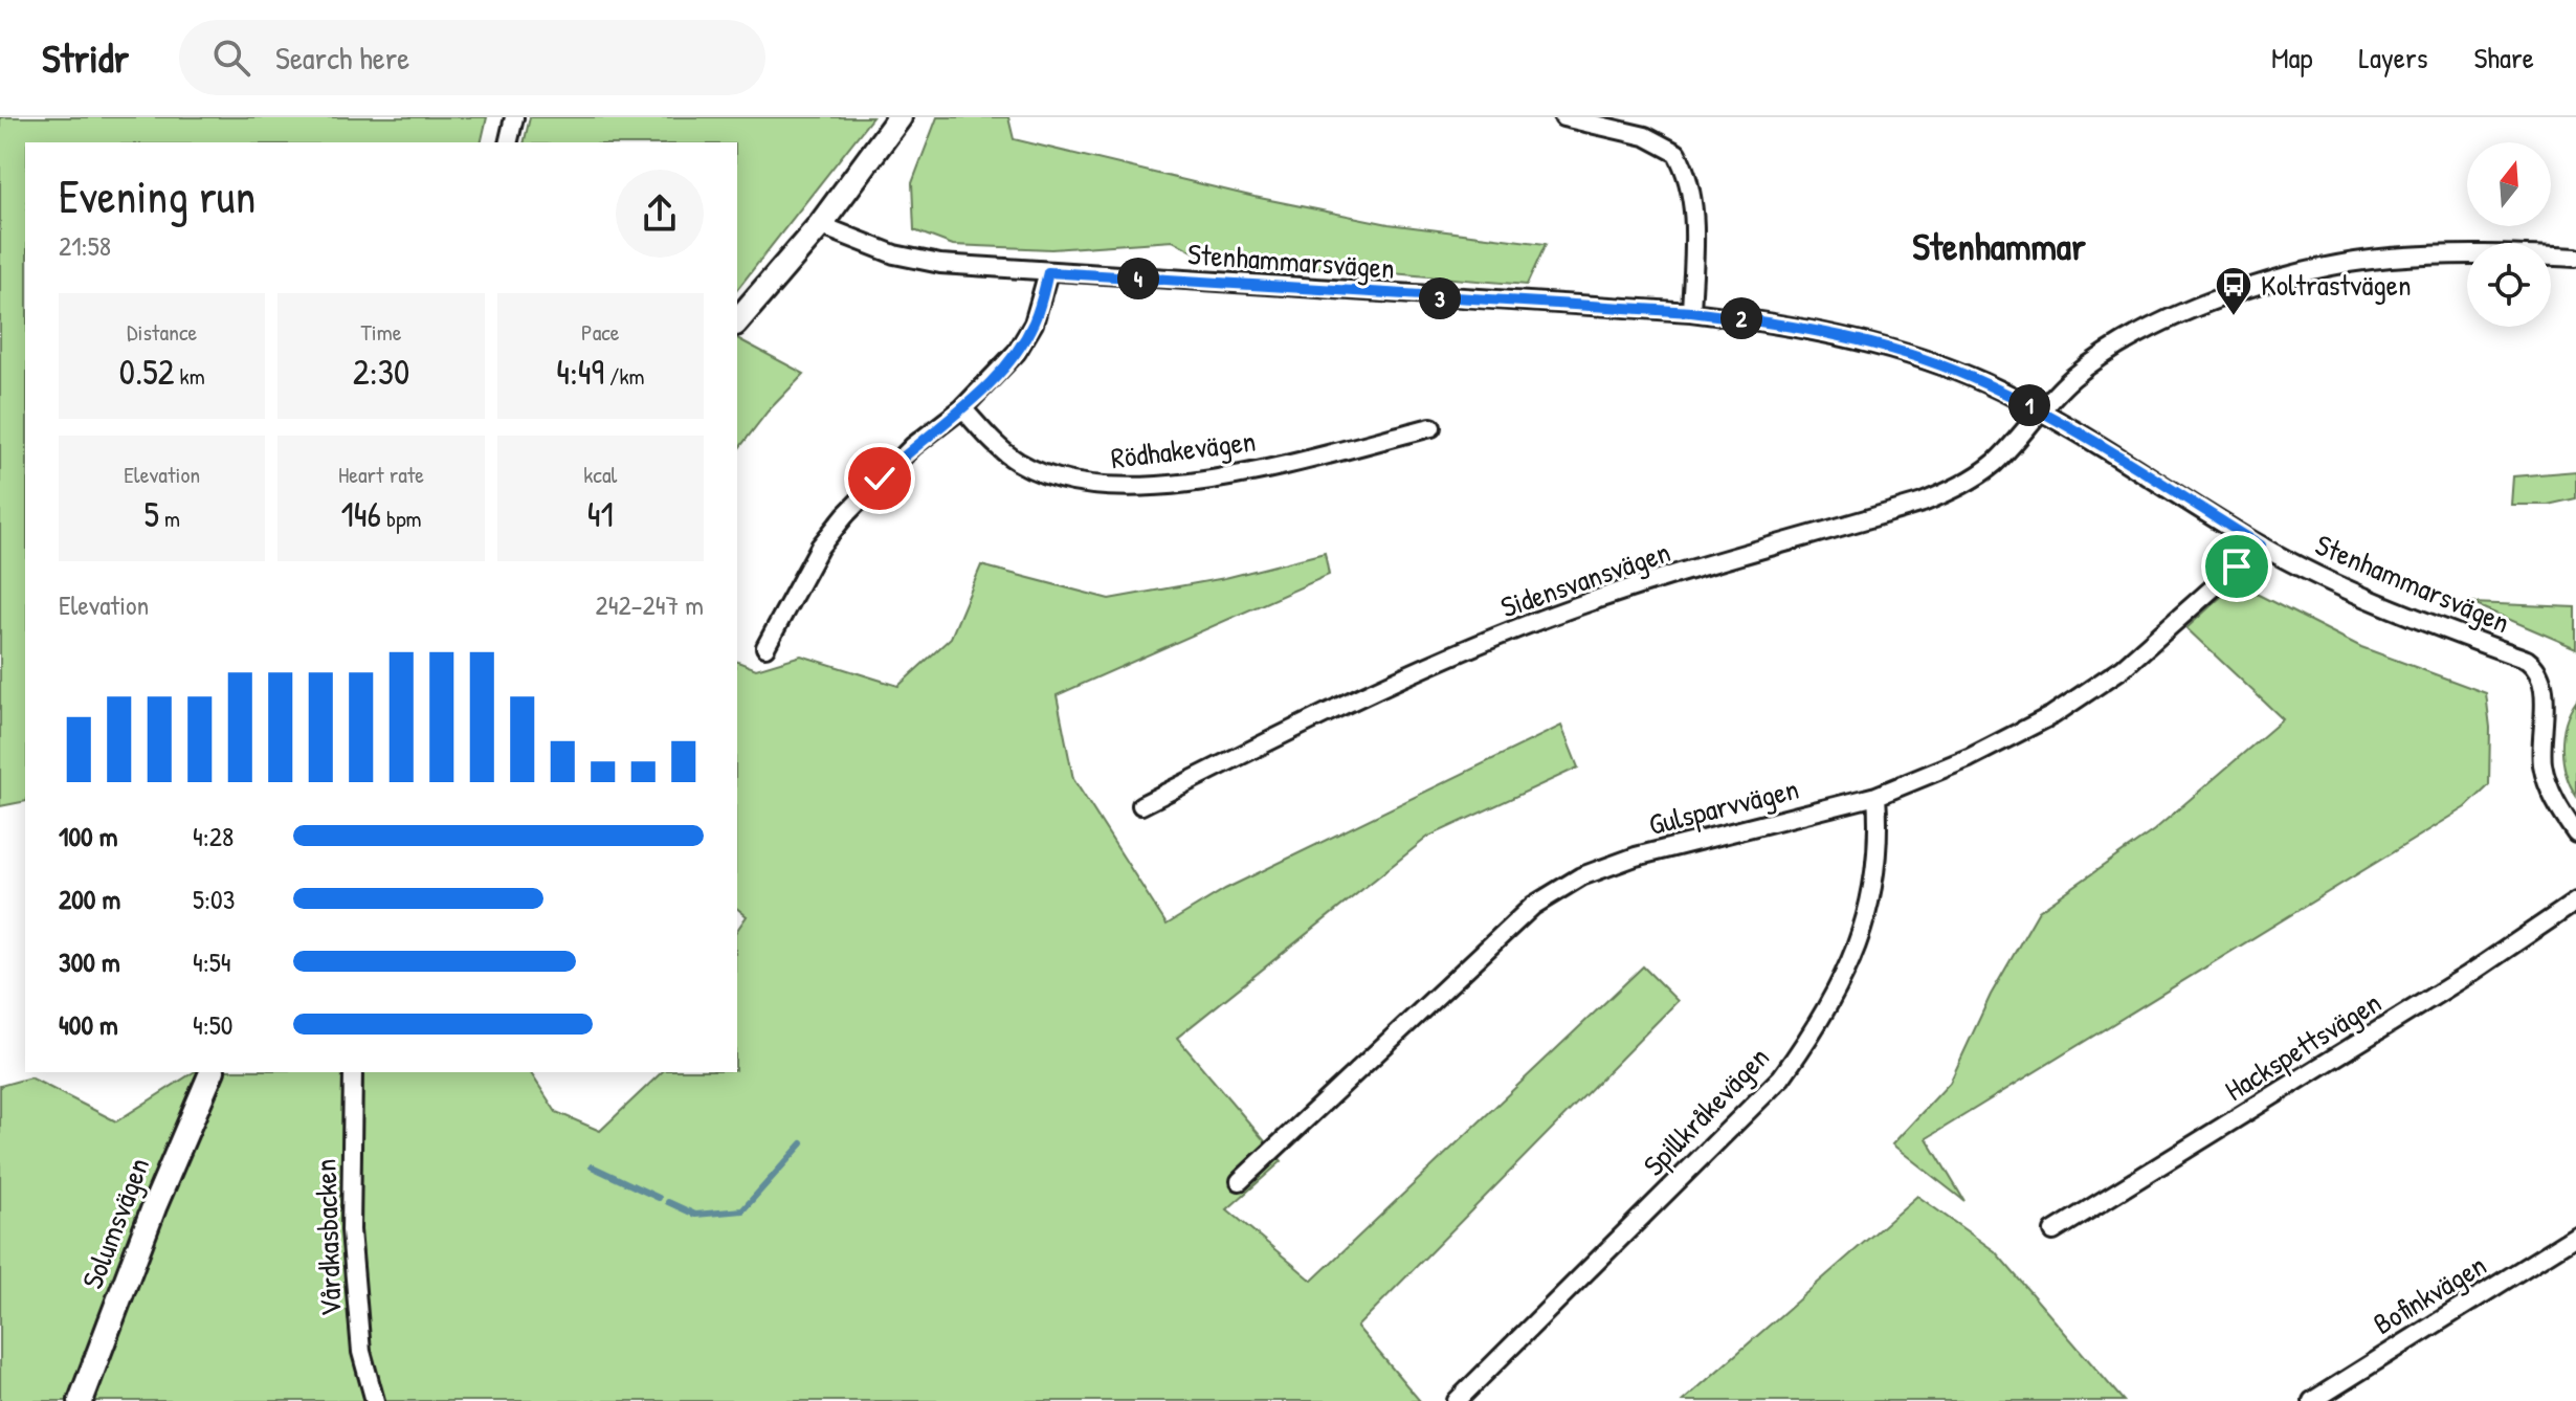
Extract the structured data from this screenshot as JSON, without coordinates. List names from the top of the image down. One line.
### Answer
{"streets":{"main road":["Solumsvägen"],"street":["Stenhammarsvägen","Rödhakevägen","Sidensvansvägen","Gulsparvvägen","Hackspettsvägen","Spillkråkevägen","Vårdkasbacken","Bofinkvägen"]},"crossings":[["Stenhammarsvägen","Sidensvansvägen"],["Stenhammarsvägen","Gulsparvvägen"],["Gulsparvvägen","Spillkråkevägen"]],"districts":["Stenhammar"],"places":{"bus stop":["Koltrastvägen"]},"north":"top","page":{"header":"Stridr","search":"Search here","nav":["Map","Layers","Share"],"heading":["Evening run","21:58"],"pins":["4","3","2","1"],"stats":[["Distance","0.52 km"],["Time","2:30"],["Pace","4:49 /km"],["Elevation","5 m"],["Heart rate","146 bpm"],["kcal","41"]],"chart":["Elevation","242–247 m"],"list":[{"name":"100 m","note":"4:28"},{"name":"200 m","note":"5:03"},{"name":"300 m","note":"4:54"},{"name":"400 m","note":"4:50"}]}}
